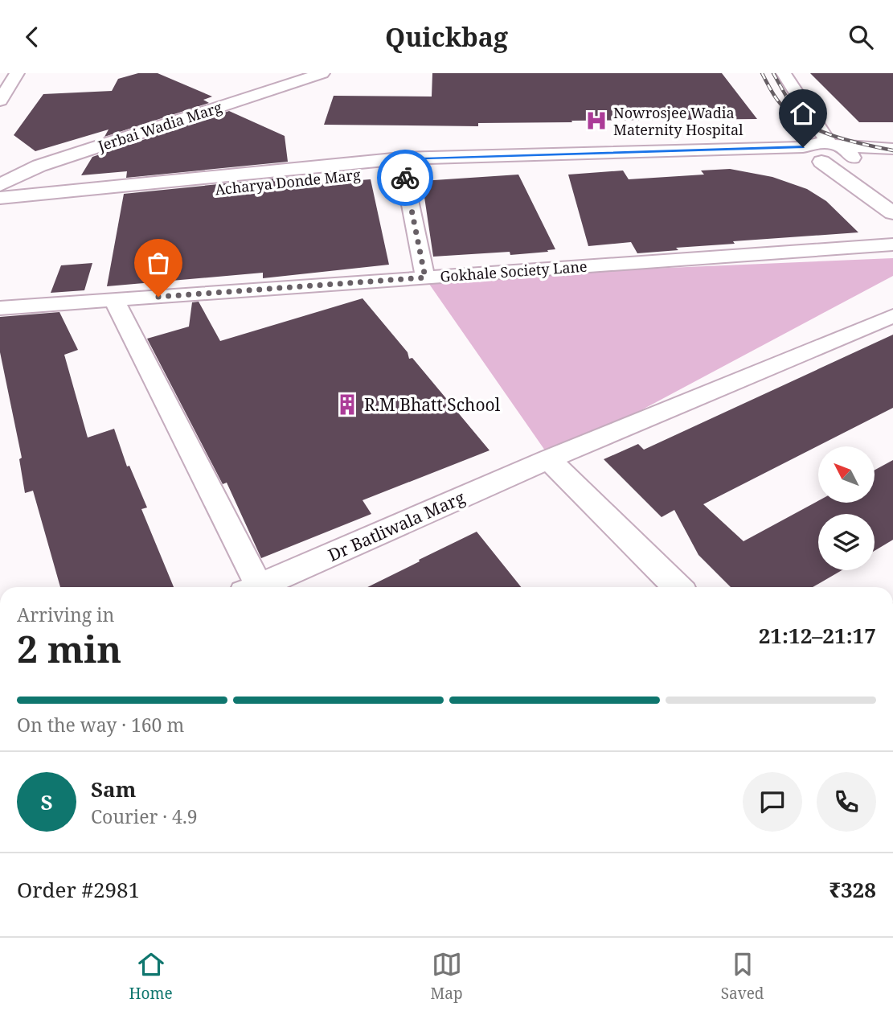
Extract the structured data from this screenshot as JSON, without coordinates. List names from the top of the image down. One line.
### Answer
{"streets":{"main road":["Jerbai Wadia Marg","Acharya Donde Marg"],"street":["Gokhale Society Lane","Dr Batliwala Marg"]},"places":{"hospital":["Nowrosjee Wadia Maternity Hospital"],"building":["R.M Bhatt School"]},"north":"top left","page":{"header":"Quickbag","heading":["2 min","Arriving in","21:12–21:17"],"panel":["Sam","Courier · 4.9","Order #2981","₹328"],"bar":"On the way · 160 m","round":"S","tabs":["Home","Map","Saved"]}}
